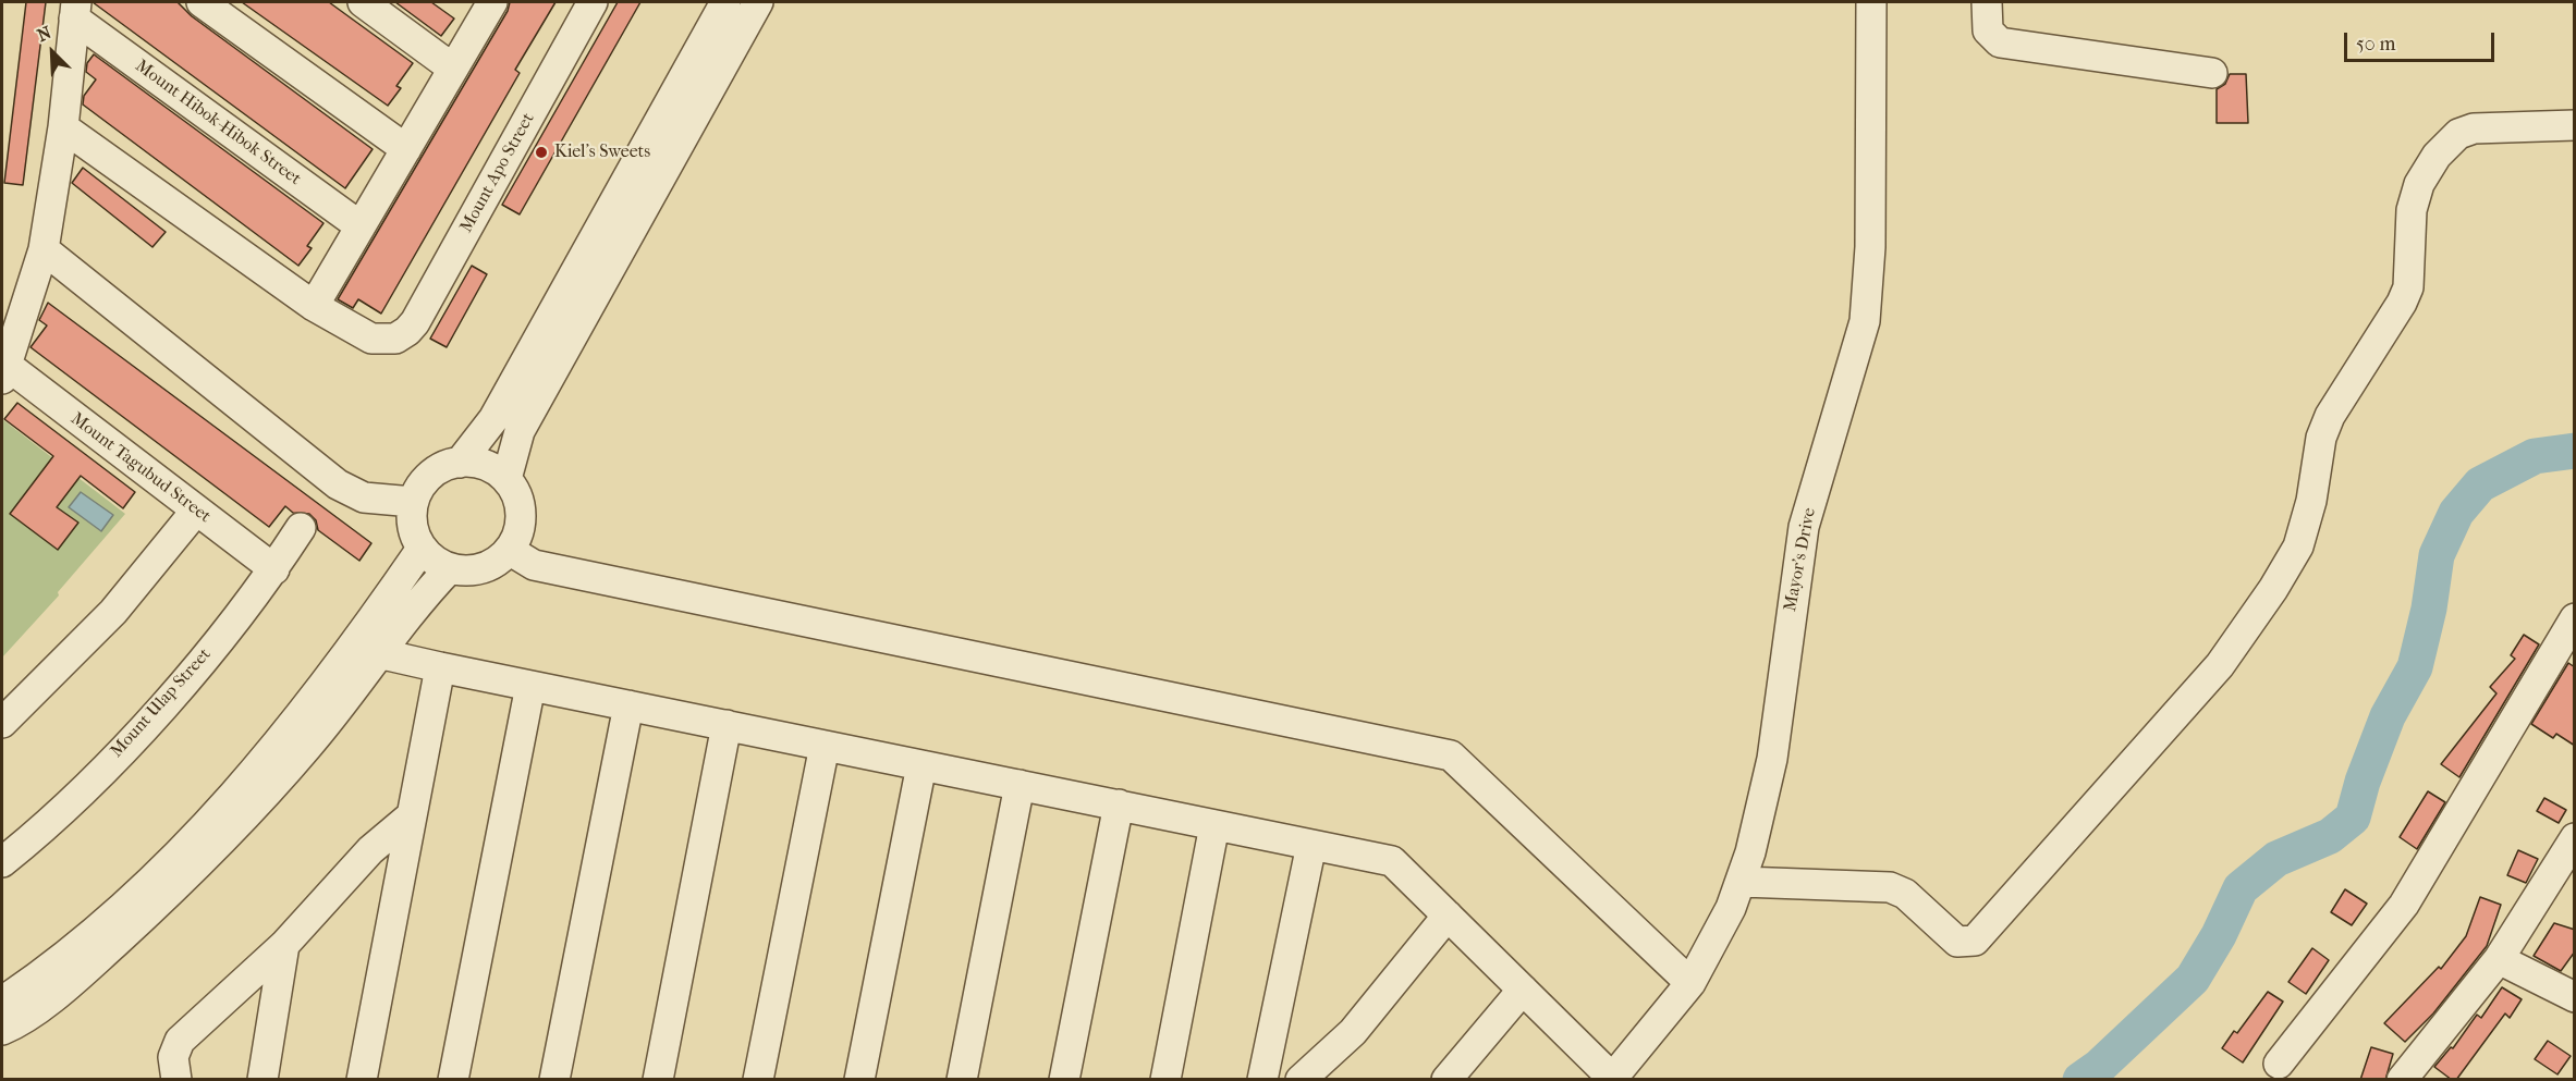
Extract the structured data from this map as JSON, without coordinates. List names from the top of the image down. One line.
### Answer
{"streets":{"street":["Mount Hibok-Hibok Street","Mount Apo Street","Mount Tagubud Street","Mayor's Drive","Mount Ulap Street"]},"crossings":[["Mount Tagubud Street","Mount Ulap Street"]],"places":["Kiel's Sweets"],"scale_bar":"50 m","north":"top left"}
